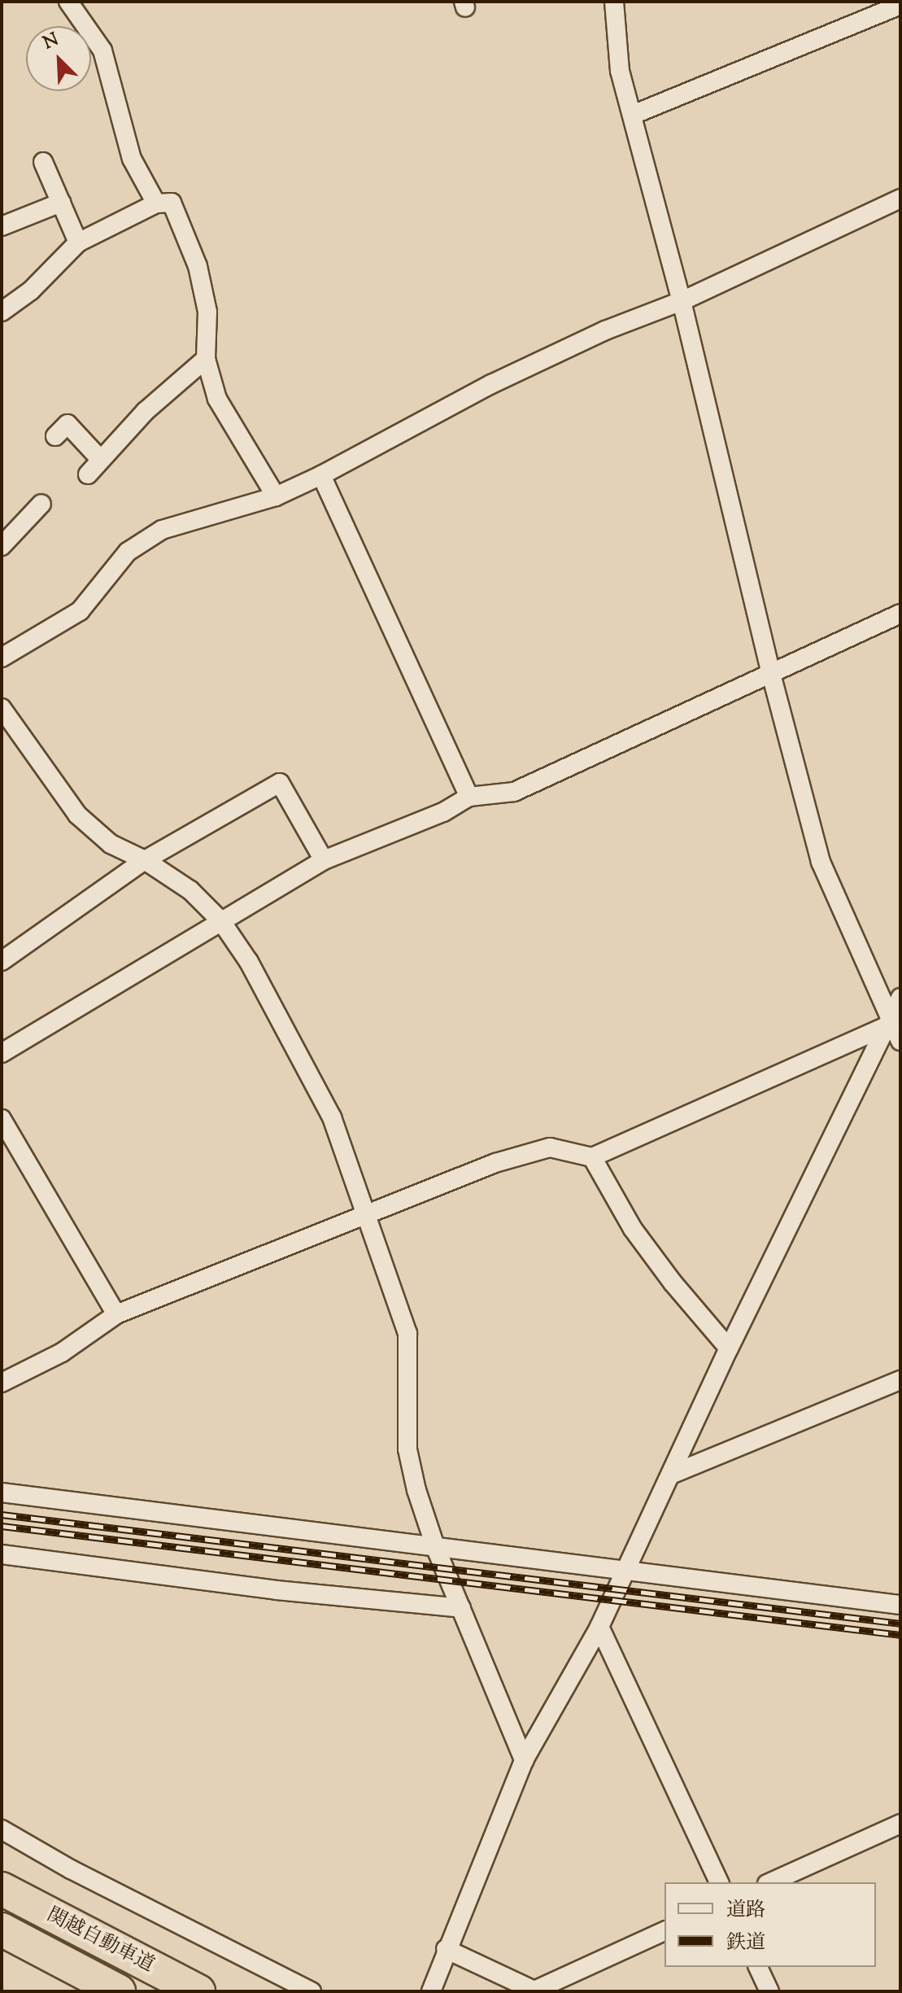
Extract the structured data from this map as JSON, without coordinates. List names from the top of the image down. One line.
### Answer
{"streets":{"highway":["関越自動車道"]},"legend":["道路","鉄道"],"north":"top left"}
